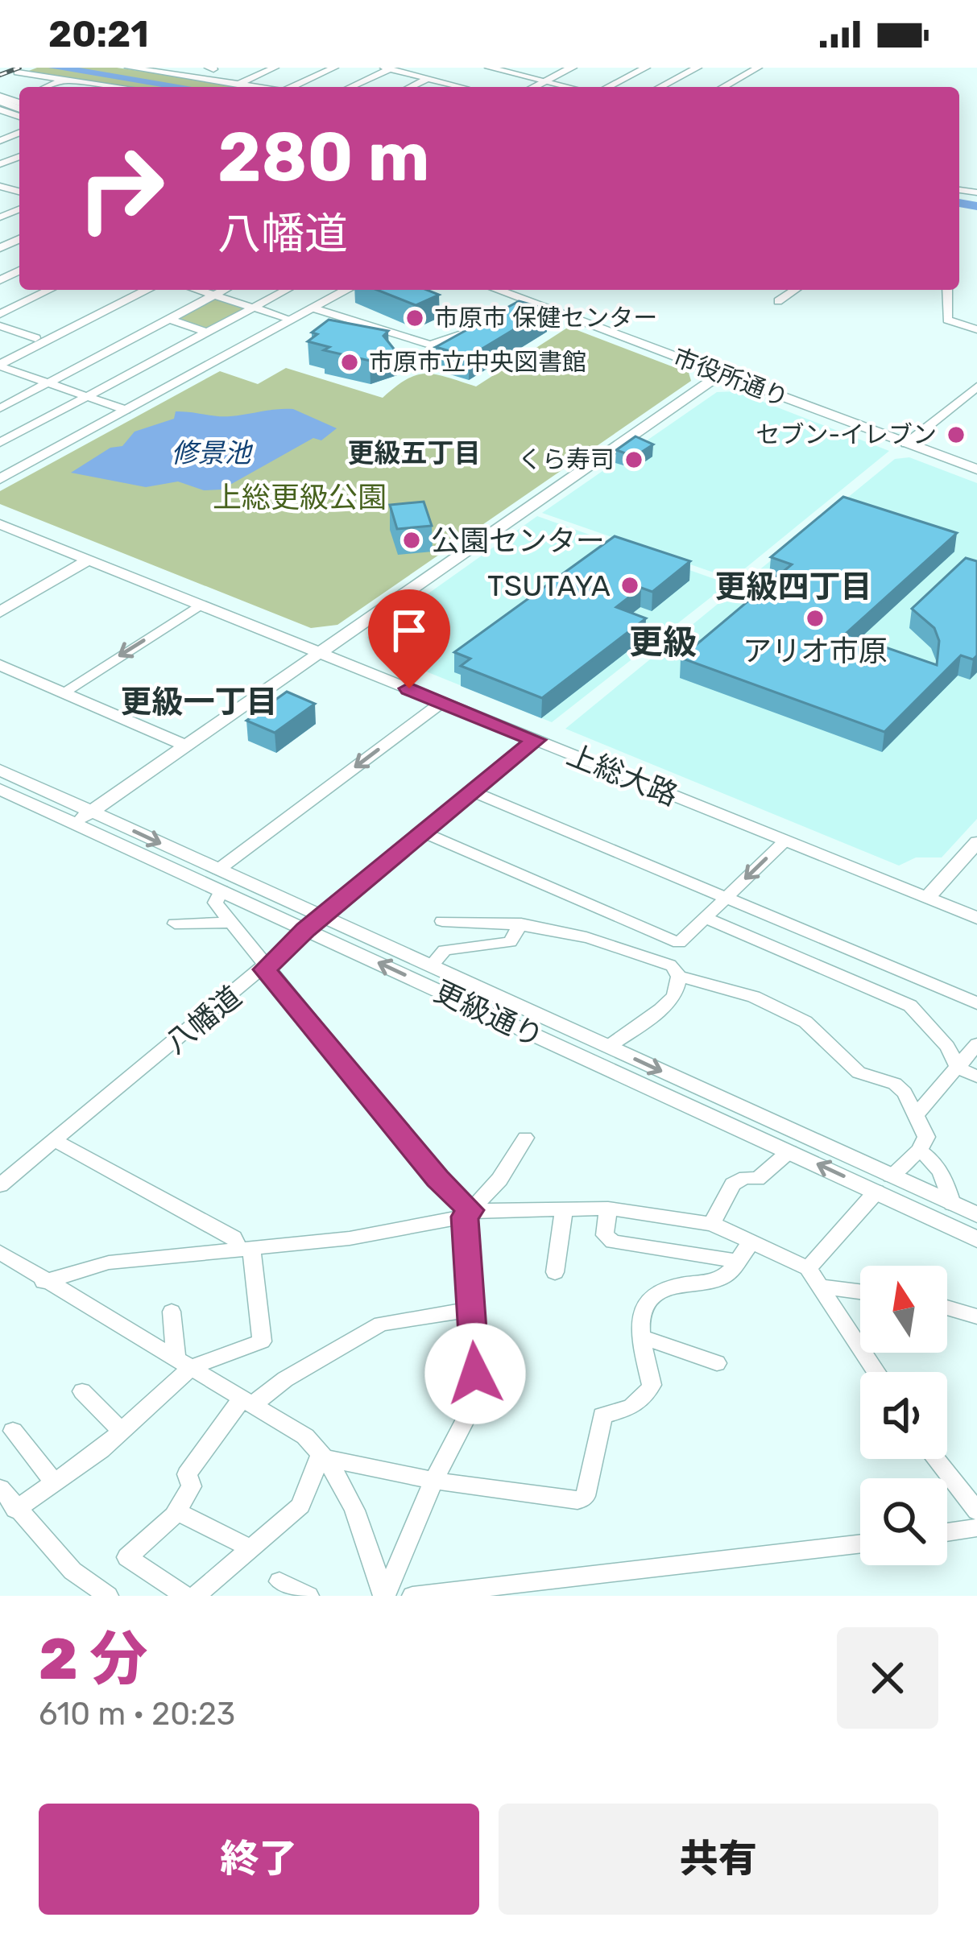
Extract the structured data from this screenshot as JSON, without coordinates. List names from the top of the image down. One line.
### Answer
{"streets":{"street":["市役所通り","上総大路","更級通り","八幡道"]},"crossings":[["上総大路","八幡道"],["更級通り","八幡道"]],"districts":["更級五丁目","更級四丁目","更級","更級一丁目"],"water":["修景池"],"parks":["上総更級公園"],"places":["市原市 保健センター","市原市立中央図書館","セブン-イレブン","くら寿司","公園センター","TSUTAYA","アリオ市原"],"north":"top","page":{"status":"20:21","turn":["280 m","八幡道"],"heading":["2 分","610 m · 20:23"],"buttons":["終了","共有"]}}
